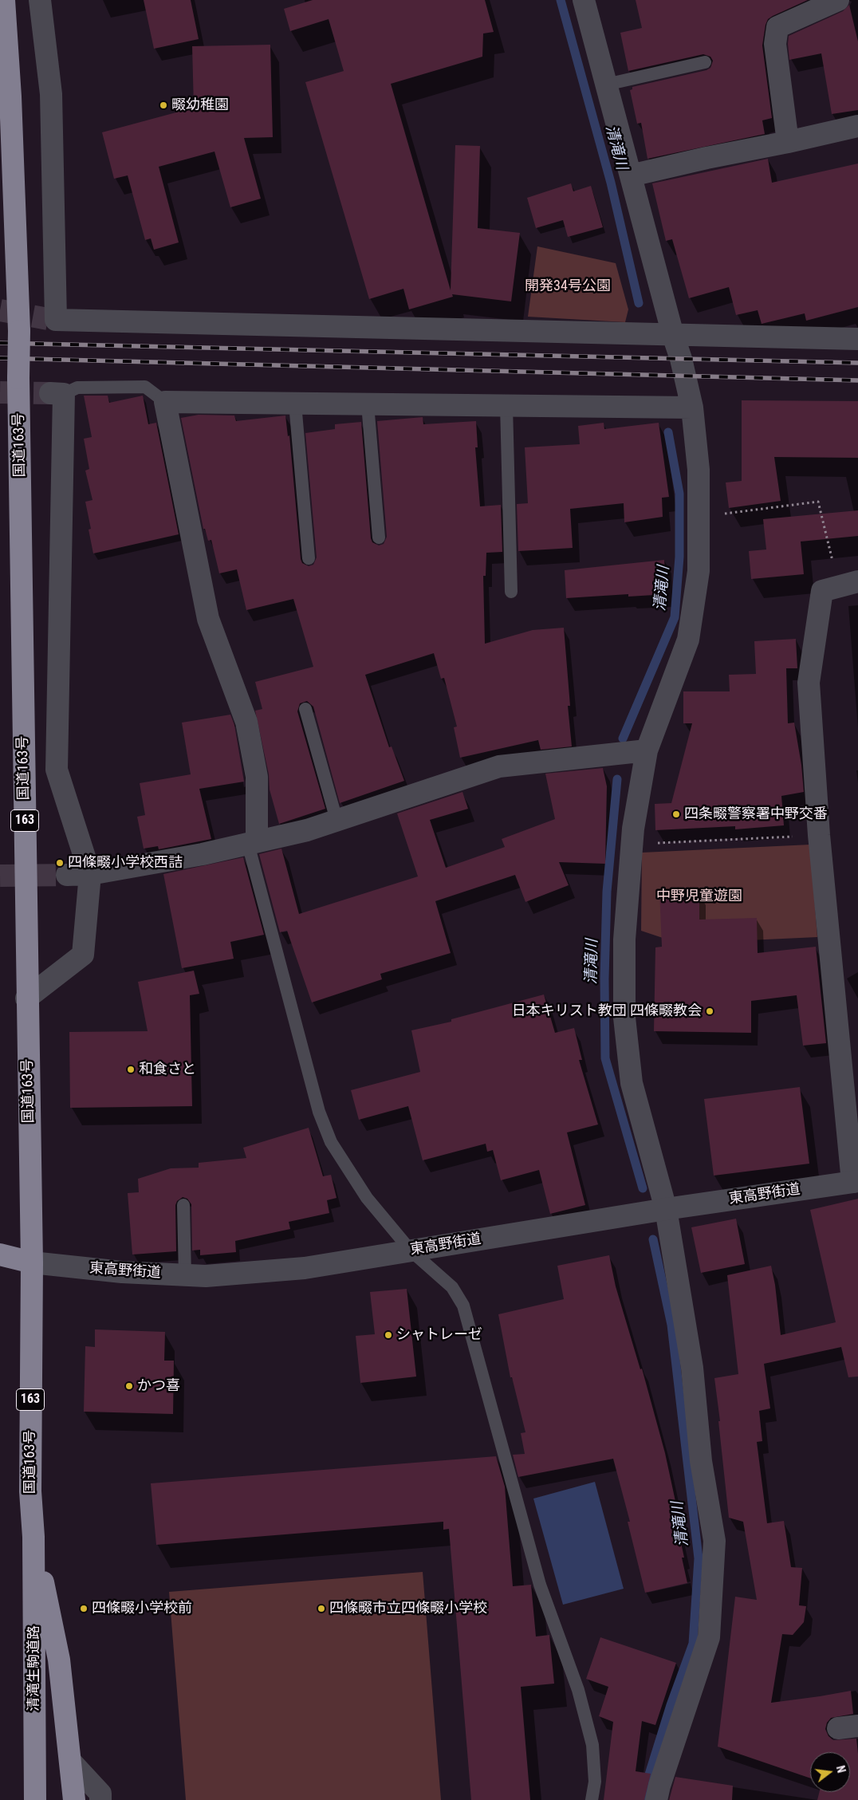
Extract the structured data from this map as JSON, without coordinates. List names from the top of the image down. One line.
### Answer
{"streets":{"highway":["国道163号","163","清滝生駒道路"],"street":["東高野街道"]},"crossings":[["国道163号","東高野街道"],["国道163号","清滝生駒道路"]],"water":["清滝川"],"parks":["開発34号公園","中野児童遊園"],"places":["畷幼稚園","四条畷警察署中野交番","四條畷小学校西詰","日本キリスト教団 四條畷教会","和食さと","シャトレーゼ","かつ喜","四條畷小学校前","四條畷市立四條畷小学校"],"north":"right"}
